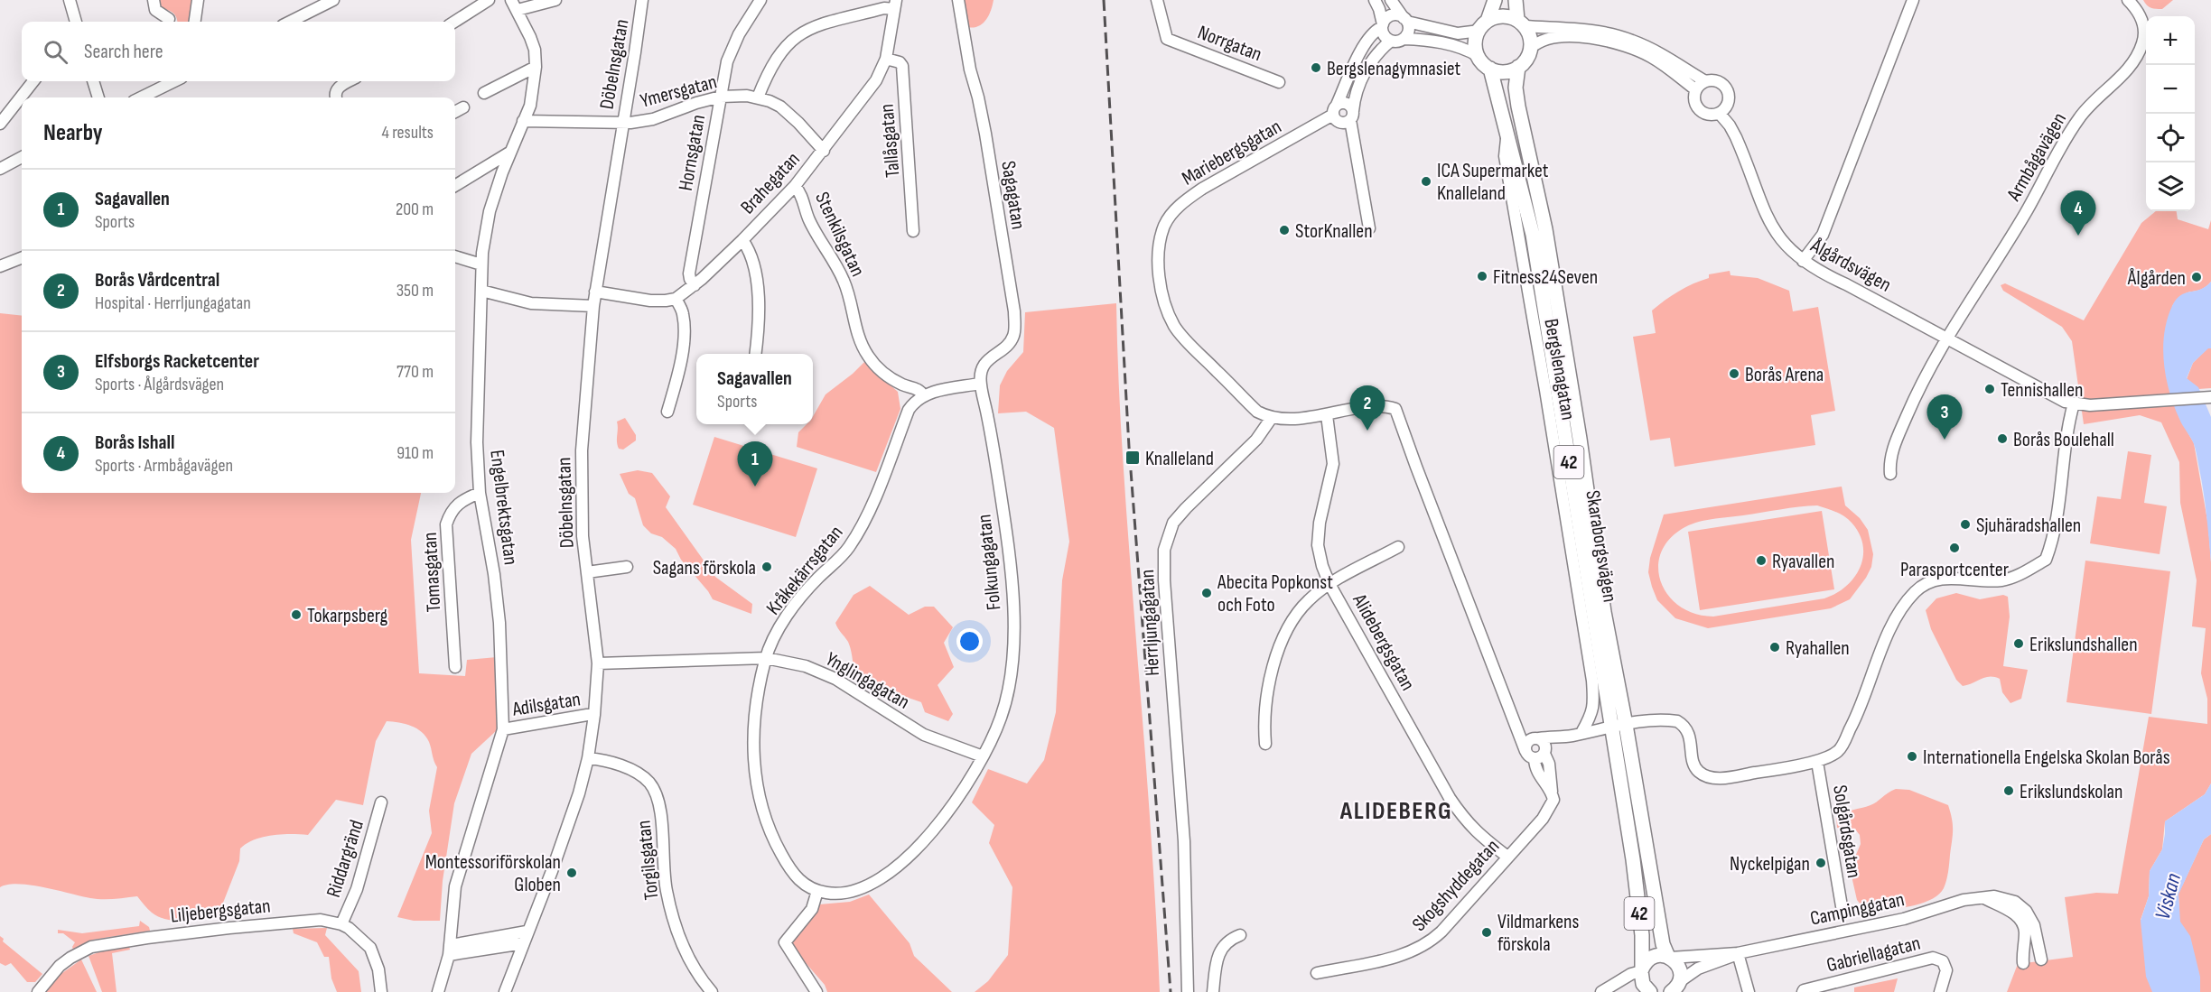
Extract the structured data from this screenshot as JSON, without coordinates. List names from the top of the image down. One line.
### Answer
{"streets":{"main road":["42","Skaraborgsvägen"],"street":["Norrgatan","Döbelnsgatan","Ymersgatan","Tallåsgatan","Mariebergsgatan","Hornsgatan","Armbågavägen","Brahegatan","Sagagatan","Stenkilsgatan","Ålgårdsvägen","Bergslenagatan","Engelbrektsgatan","Folkungagatan","Kråkekärrsgatan","Tomasgatan","Herrljungagatan","Alidebergsgatan","Ynglingagatan","Adilsgatan","Solgårdsgatan","Riddargränd","Torgilsgatan","Skogshyddegatan","Campinggatan","Liljebergsgatan","Gabriellagatan"]},"crossings":[["Döbelnsgatan","Ymersgatan"],["Döbelnsgatan","Ynglingagatan"],["Döbelnsgatan","Adilsgatan"],["Döbelnsgatan","Torgilsgatan"],["Ymersgatan","Hornsgatan"],["Ymersgatan","Brahegatan"],["Ymersgatan","Engelbrektsgatan"],["Tallåsgatan","Brahegatan"],["Mariebergsgatan","Herrljungagatan"],["Hornsgatan","Brahegatan"],["Armbågavägen","Ålgårdsvägen"],["Brahegatan","Stenkilsgatan"],["Sagagatan","Folkungagatan"],["Stenkilsgatan","Kråkekärrsgatan"],["Bergslenagatan","Skaraborgsvägen"],["42","Skaraborgsvägen"],["42","Campinggatan"],["Engelbrektsgatan","Tomasgatan"],["Engelbrektsgatan","Adilsgatan"],["Skaraborgsvägen","Campinggatan"],["Folkungagatan","Kråkekärrsgatan"],["Folkungagatan","Ynglingagatan"],["Kråkekärrsgatan","Ynglingagatan"],["Alidebergsgatan","Skogshyddegatan"],["Riddargränd","Liljebergsgatan"]],"districts":["ALIDEBERG"],"water":["Viskan"],"places":{"other":["Bergslenagymnasiet","ICA Supermarket Knalleland","StorKnallen","Fitness24Seven","Ålgården","Borås Arena","Tennishallen","Borås Boulehall","Sjuhäradshallen","Parasportcenter","Ryavallen","Sagans förskola","Abecita Popkonst och Foto","Tokarpsberg","Erikslundshallen","Ryahallen","Internationella Engelska Skolan Borås","Erikslundskolan","Nyckelpigan","Montessoriförskolan Globen","Vildmarkens förskola"],"transit":["Knalleland"]},"page":{"map_buttons":["+","−"],"search":"Search here","heading":["Nearby","4 results"],"list":[{"mark":"1","name":"Sagavallen","note":"Sports","value":"200 m"},{"mark":"2","name":"Borås Vårdcentral","note":"Hospital · Herrljungagatan","value":"350 m"},{"mark":"3","name":"Elfsborgs Racketcenter","note":"Sports · Ålgårdsvägen","value":"770 m"},{"mark":"4","name":"Borås Ishall","note":"Sports · Armbågavägen","value":"910 m"}],"pins":["4","2","3","1"],"popup":["Sagavallen","Sports"]}}
